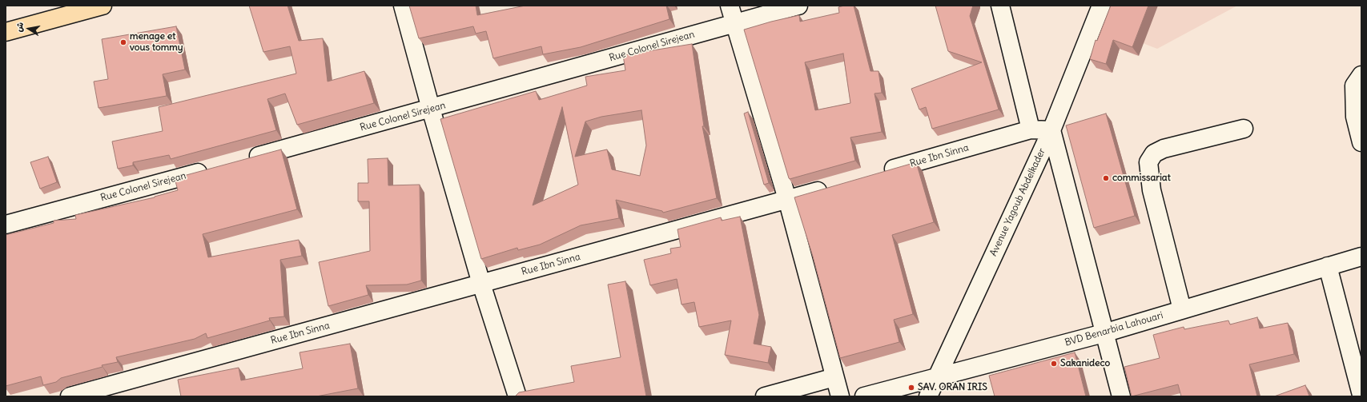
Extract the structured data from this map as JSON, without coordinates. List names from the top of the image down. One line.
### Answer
{"streets":{"street":["Rue Colonel Sirejean","Rue Ibn Sinna","Avenue Yagoub Abdelkader","BVD Benarbia Lahouari"]},"crossings":[["Rue Ibn Sinna","Avenue Yagoub Abdelkader"],["Avenue Yagoub Abdelkader","BVD Benarbia Lahouari"]],"places":["menage et vous tommy","commissariat","Sakanideco","SAV. ORAN IRIS"],"north":"left"}
